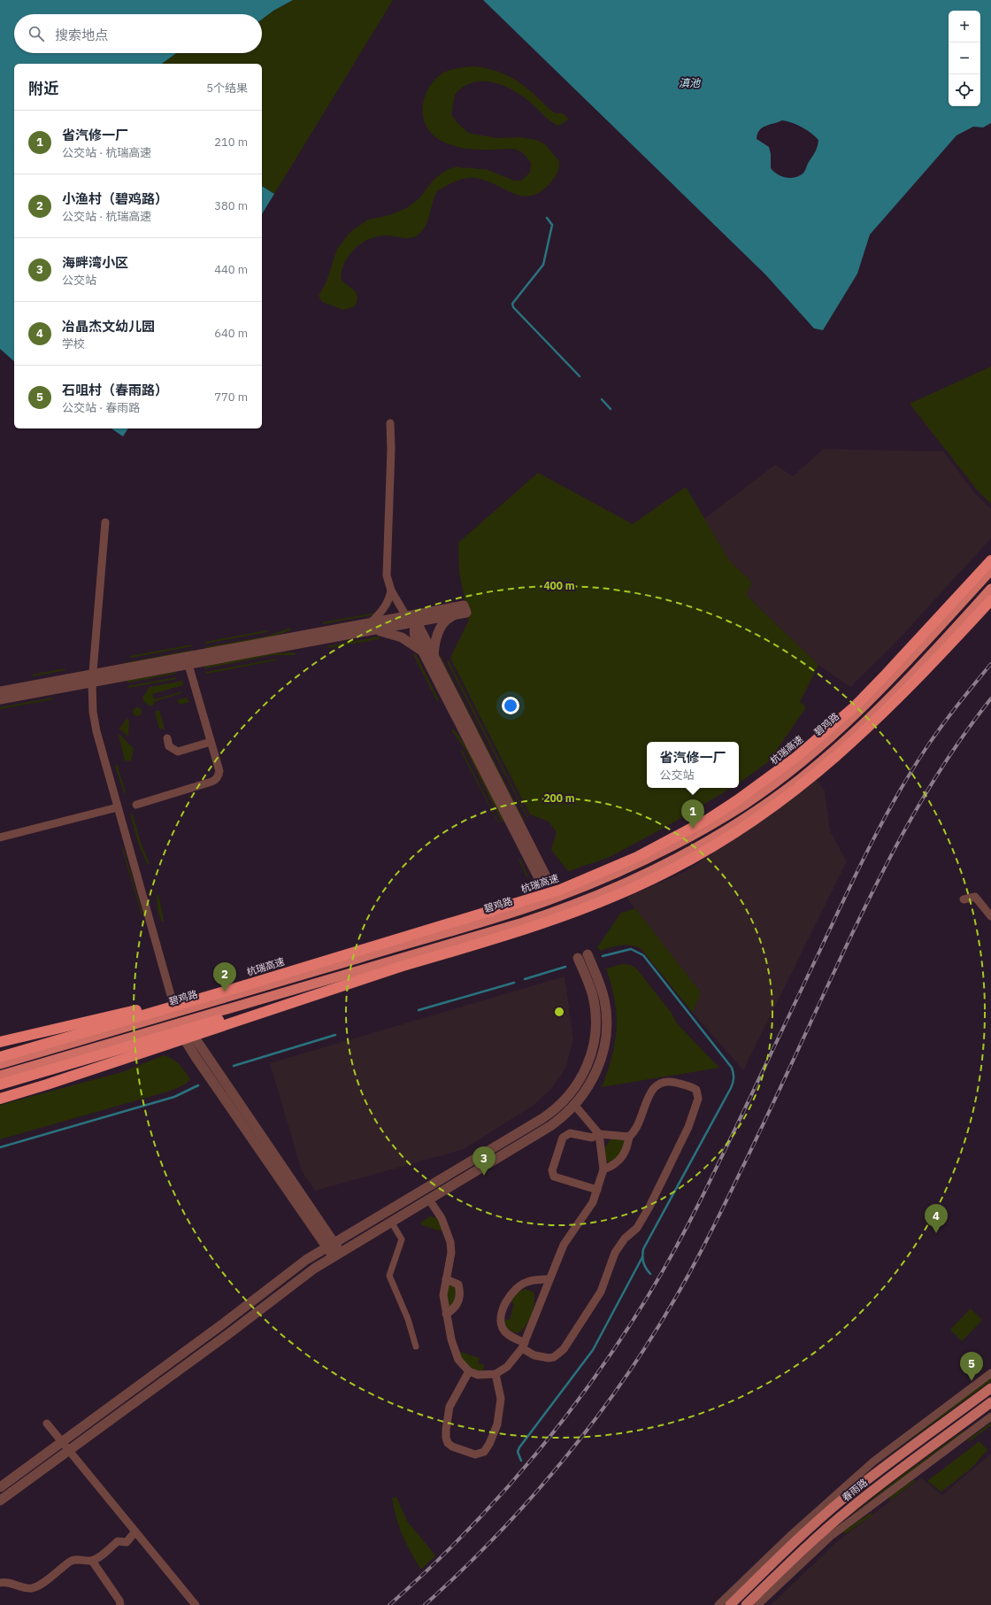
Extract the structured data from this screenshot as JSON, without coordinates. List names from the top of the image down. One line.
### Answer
{"streets":{"highway":["碧鸡路","杭瑞高速"],"main road":["春雨路"]},"water":["滇池"],"page":{"map_buttons":["+","−"],"search":"搜索地点","heading":["附近","5个结果"],"list":[{"mark":"1","name":"省汽修一厂","note":"公交站 · 杭瑞高速","value":"210 m"},{"mark":"2","name":"小渔村（碧鸡路）","note":"公交站 · 杭瑞高速","value":"380 m"},{"mark":"3","name":"海畔湾小区","note":"公交站","value":"440 m"},{"mark":"4","name":"冶晶杰文幼儿园","note":"学校","value":"640 m"},{"mark":"5","name":"石咀村（春雨路）","note":"公交站 · 春雨路","value":"770 m"}],"popup":["省汽修一厂","公交站"],"pins":["1","2","3","4","5"]},"rings":["400 m","200 m"]}
